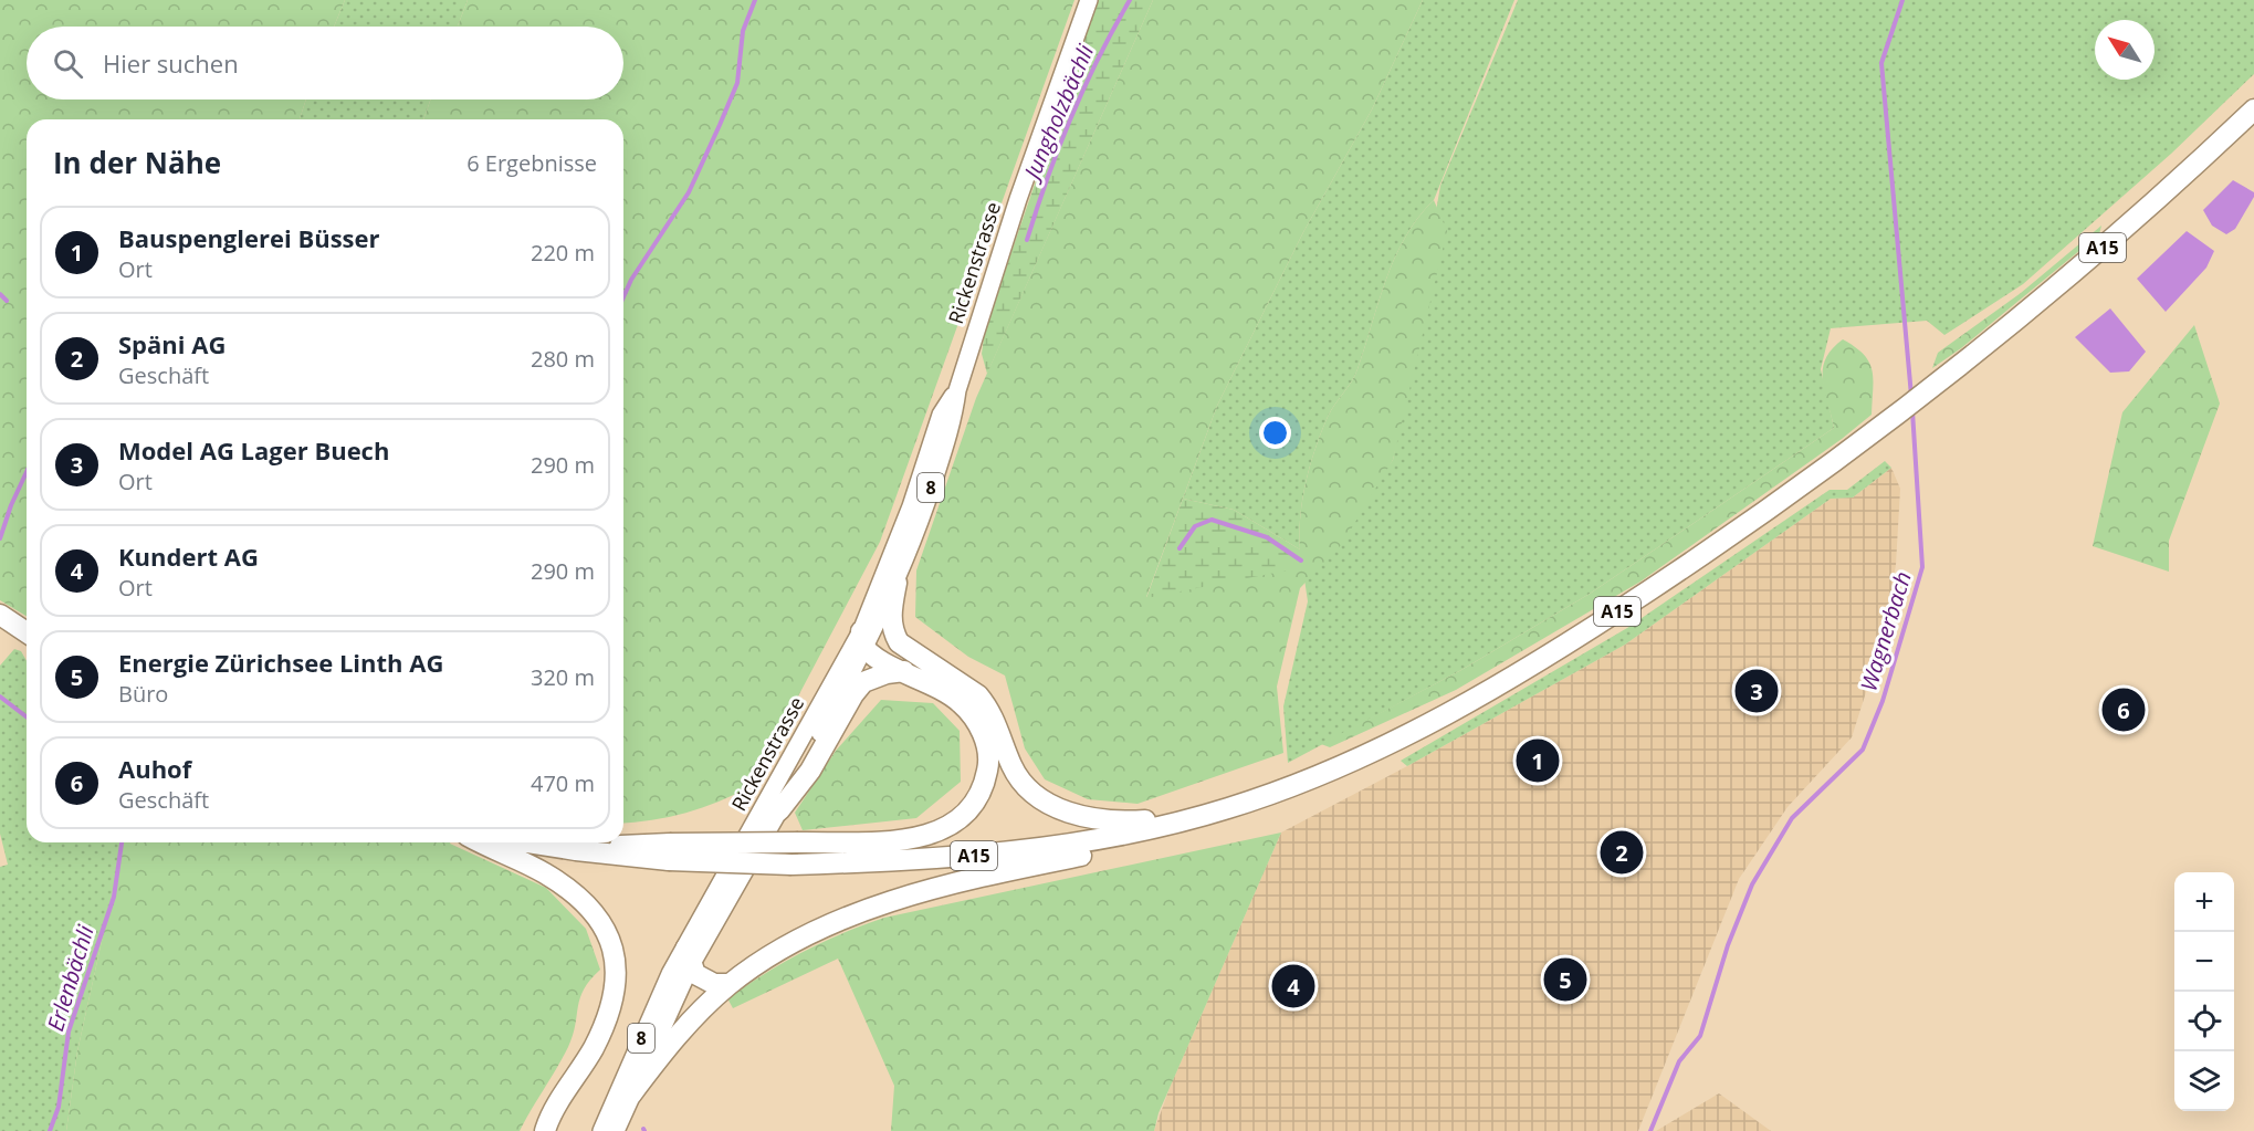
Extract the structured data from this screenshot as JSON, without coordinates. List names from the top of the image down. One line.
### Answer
{"streets":{"highway":["A15"],"main road":["Rickenstrasse","8"]},"water":["Jungholzbächli","Wagnerbach","Erlenbächli"],"north":"top left","page":{"search":"Hier suchen","heading":["In der Nähe","6 Ergebnisse"],"list":[{"mark":"1","name":"Bauspenglerei Büsser","note":"Ort","value":"220 m"},{"mark":"2","name":"Späni AG","note":"Geschäft","value":"280 m"},{"mark":"3","name":"Model AG Lager Buech","note":"Ort","value":"290 m"},{"mark":"4","name":"Kundert AG","note":"Ort","value":"290 m"},{"mark":"5","name":"Energie Zürichsee Linth AG","note":"Büro","value":"320 m"},{"mark":"6","name":"Auhof","note":"Geschäft","value":"470 m"}],"pins":["3","6","1","2","5","4"],"map_buttons":["+","−"]}}
